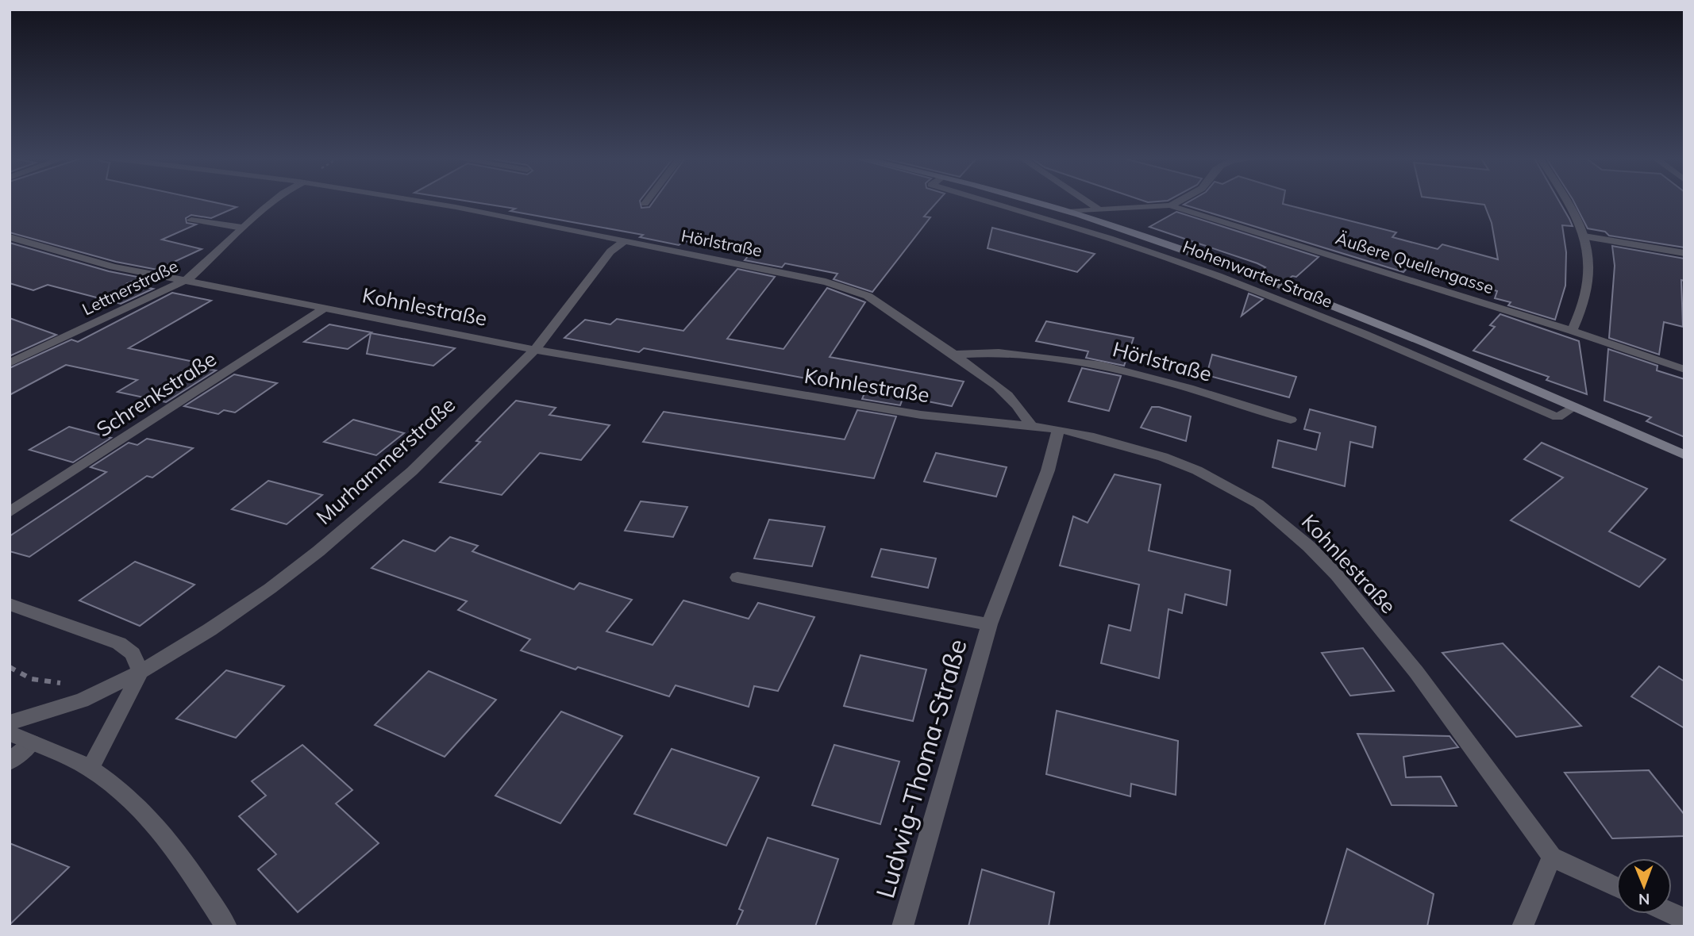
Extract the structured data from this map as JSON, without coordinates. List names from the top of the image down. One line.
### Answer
{"streets":{"street":["Hörlstraße","Äußere Quellengasse","Hohenwarter Straße","Lettnerstraße","Kohnlestraße","Schrenkstraße","Murhammerstraße","Ludwig-Thoma-Straße"]},"crossings":[["Hörlstraße","Kohnlestraße"],["Hörlstraße","Murhammerstraße"],["Äußere Quellengasse","Hohenwarter Straße"],["Lettnerstraße","Kohnlestraße"],["Kohnlestraße","Schrenkstraße"],["Kohnlestraße","Murhammerstraße"],["Kohnlestraße","Ludwig-Thoma-Straße"]],"north":"bottom"}
